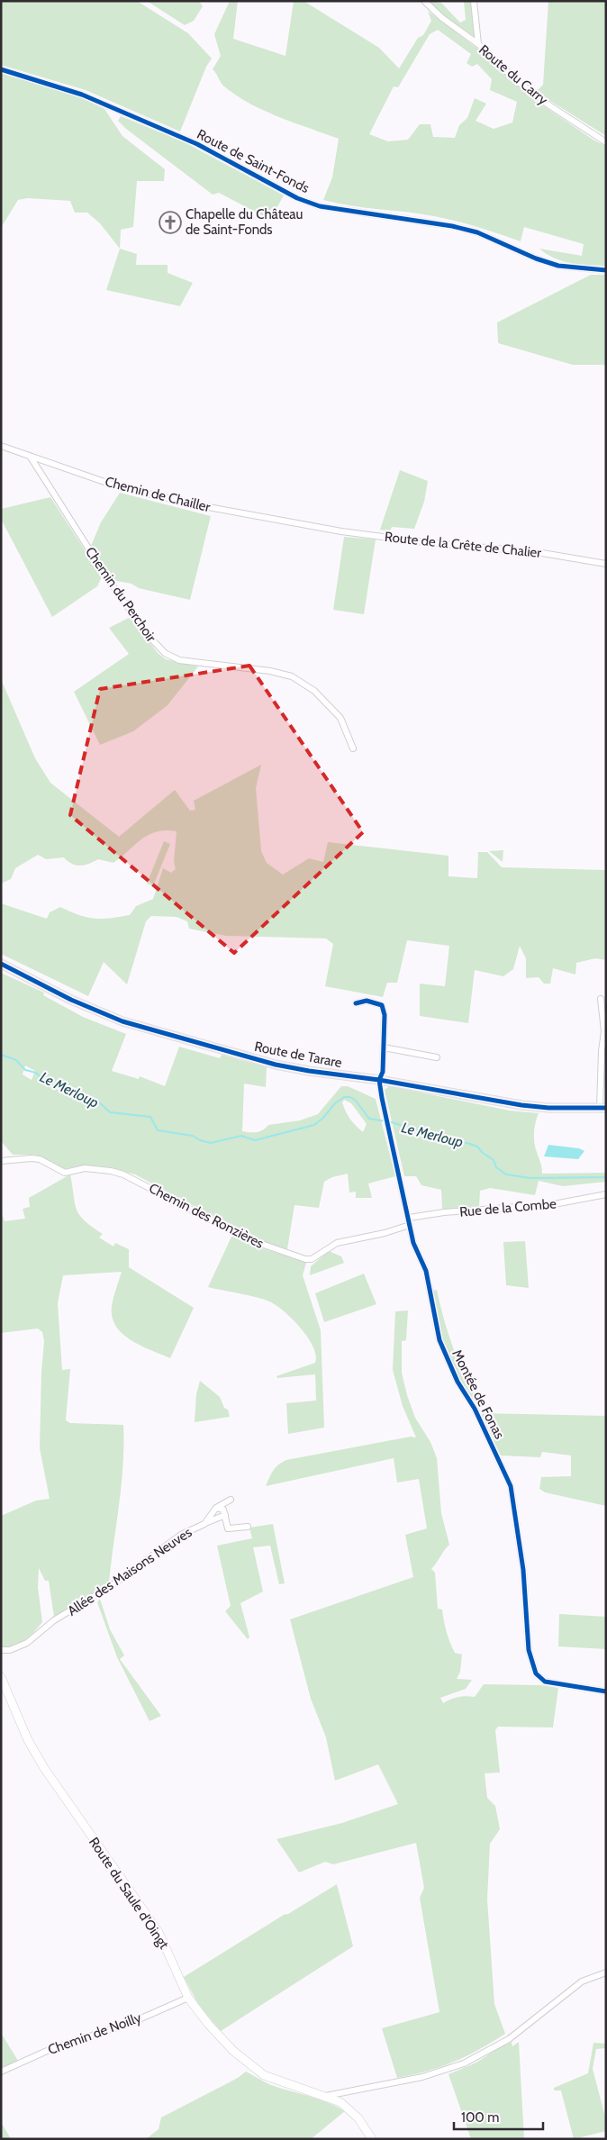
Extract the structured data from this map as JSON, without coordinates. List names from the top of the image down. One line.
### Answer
{"streets":{"main road":["Route de Tarare"],"street":["Route du Carry","Route de Saint-Fonds","Chemin de Chailler","Route de la Crête de Chalier","Chemin du Perchoir","Rue de la Combe","Chemin des Ronzières","Montée de Fonas","Allée des Maisons Neuves","Route du Saule d'Oingt","Chemin de Noilly"]},"crossings":[["Chemin de Chailler","Route de la Crête de Chalier"],["Chemin de Chailler","Chemin du Perchoir"],["Route de Tarare","Montée de Fonas"],["Rue de la Combe","Montée de Fonas"],["Chemin des Ronzières","Montée de Fonas"],["Route du Saule d'Oingt","Chemin de Noilly"]],"water":["Le Merloup"],"places":{"church":["Chapelle du Château de Saint-Fonds"]},"scale_bar":"100 m"}
